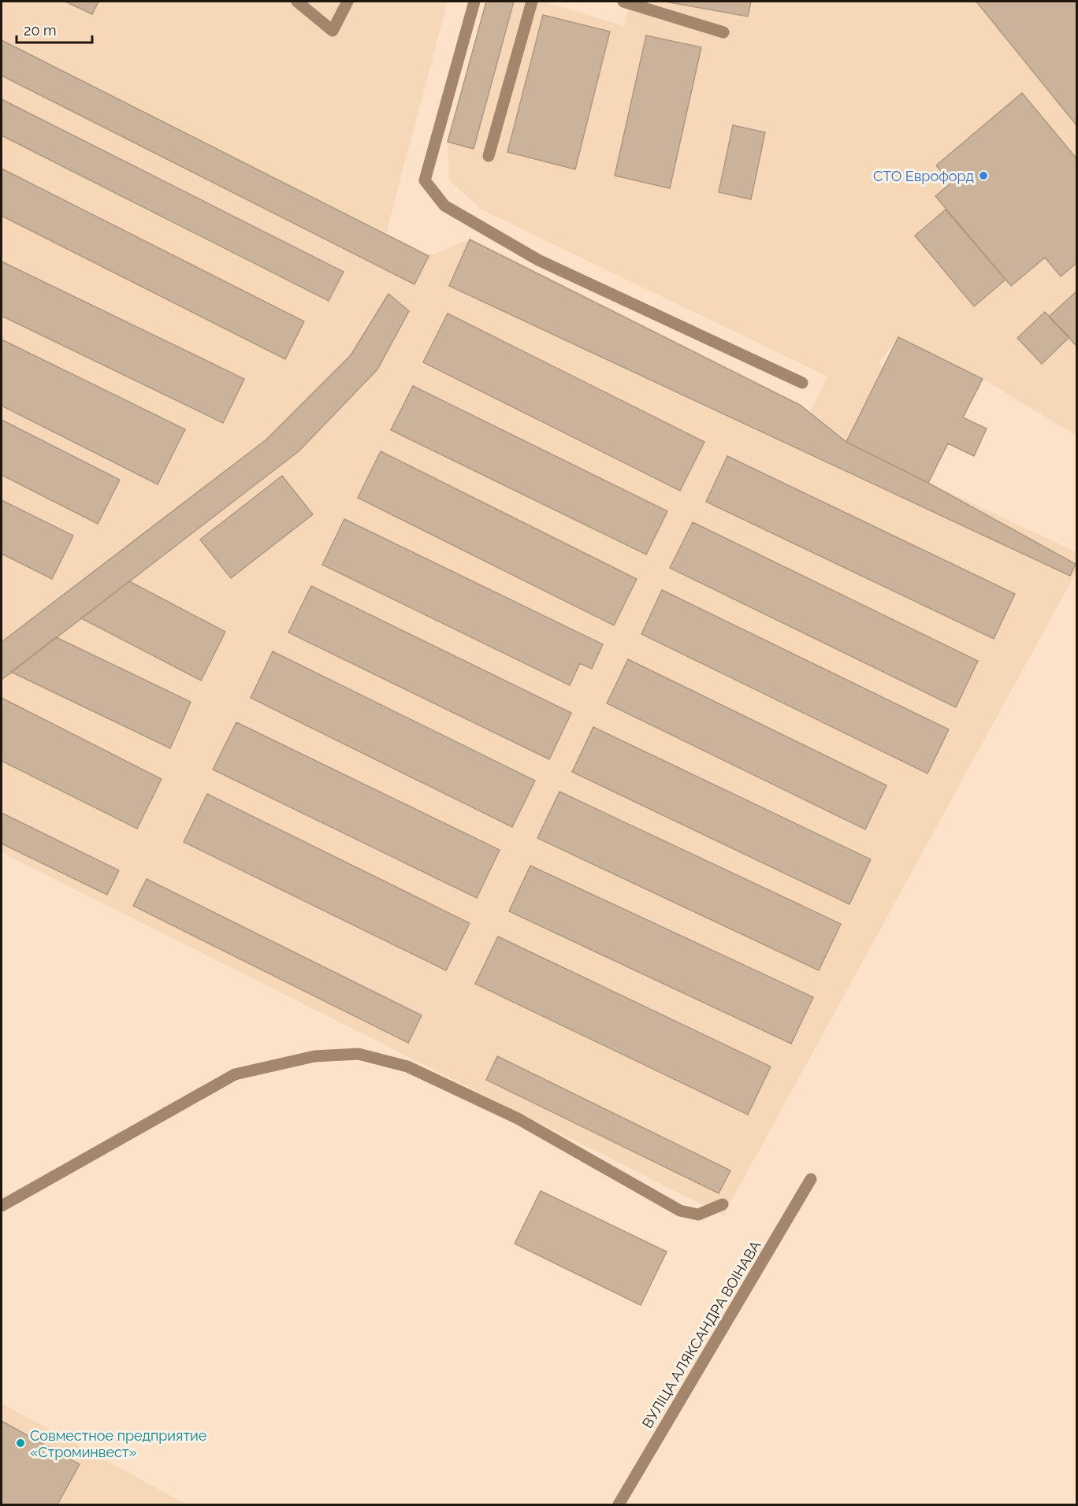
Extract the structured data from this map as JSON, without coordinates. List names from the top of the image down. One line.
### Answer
{"streets":{"street":["ВУЛІЦА АЛЯКСАНДРА ВОІНАВА"]},"places":["СТО Еврофорд","Совместное предприятие «Строминвест»"],"scale_bar":"20 m"}
